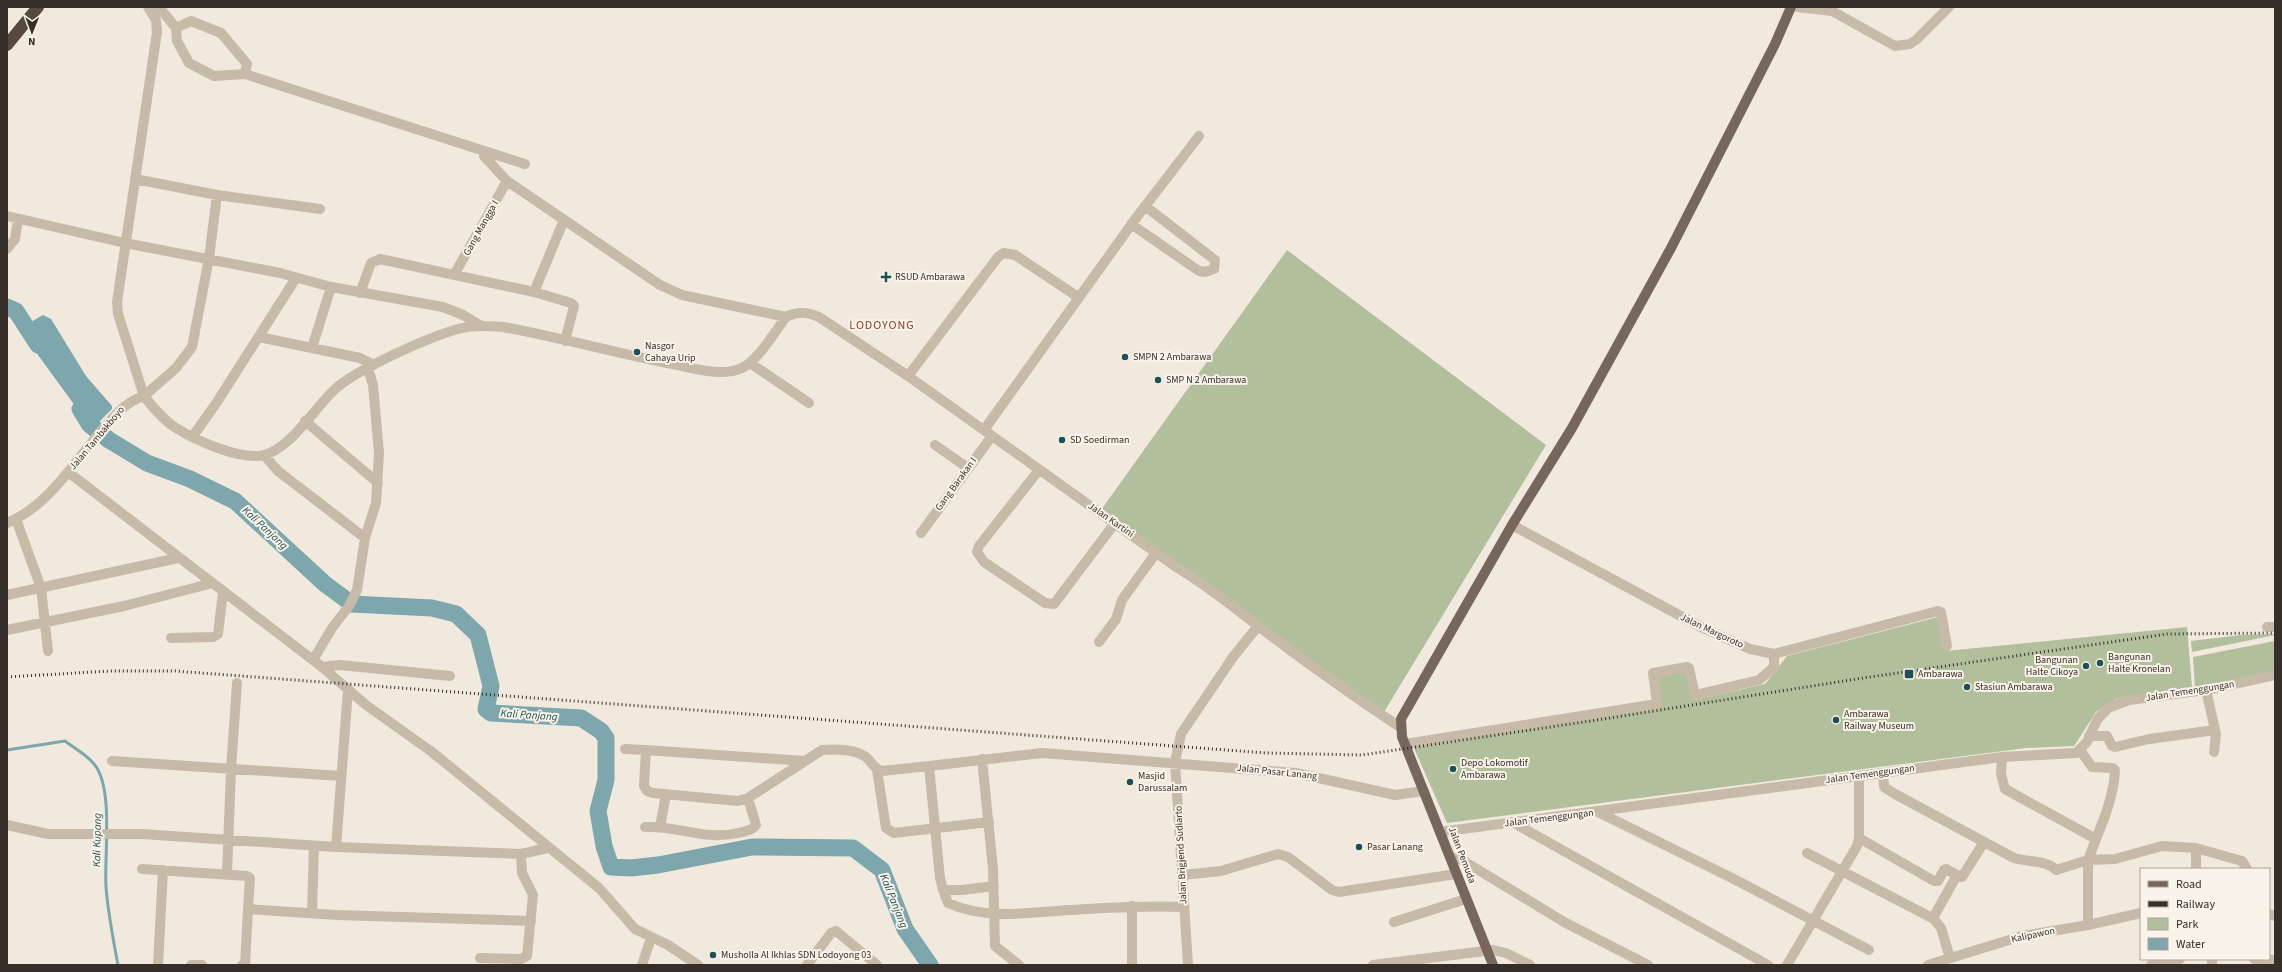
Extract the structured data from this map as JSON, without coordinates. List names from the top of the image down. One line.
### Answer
{"streets":{"main road":["Jalan Pemuda"],"street":["Gang Mangga I","Jalan Tambakboyo","Gang Barakan I","Jalan Kartini","Jalan Margoroto","Jalan Temenggungan","Jalan Pasar Lanang","Jalan Brigjend Sudiarto","Kalipawon"]},"crossings":[["Gang Barakan I","Jalan Kartini"],["Jalan Kartini","Jalan Brigjend Sudiarto"],["Jalan Kartini","Jalan Pemuda"],["Jalan Temenggungan","Jalan Pemuda"],["Jalan Pasar Lanang","Jalan Brigjend Sudiarto"],["Jalan Pasar Lanang","Jalan Pemuda"]],"districts":["LODOYONG"],"water":["Kali Panjang","Kali Kupang"],"places":{"health":["RSUD Ambarawa"],"other":["Nasgor Cahaya Urip","SMPN 2 Ambarawa","SMP N 2 Ambarawa","SD Soedirman","Bangunan Halte Kronelan","Bangunan Halte Cikoya","Stasiun Ambarawa","Ambarawa Railway Museum","Depo Lokomotif Ambarawa","Masjid Darussalam","Pasar Lanang","Musholla Al Ikhlas SDN Lodoyong 03"],"transit":["Ambarawa"]},"legend":["Road","Railway","Park","Water"],"north":"bottom"}
